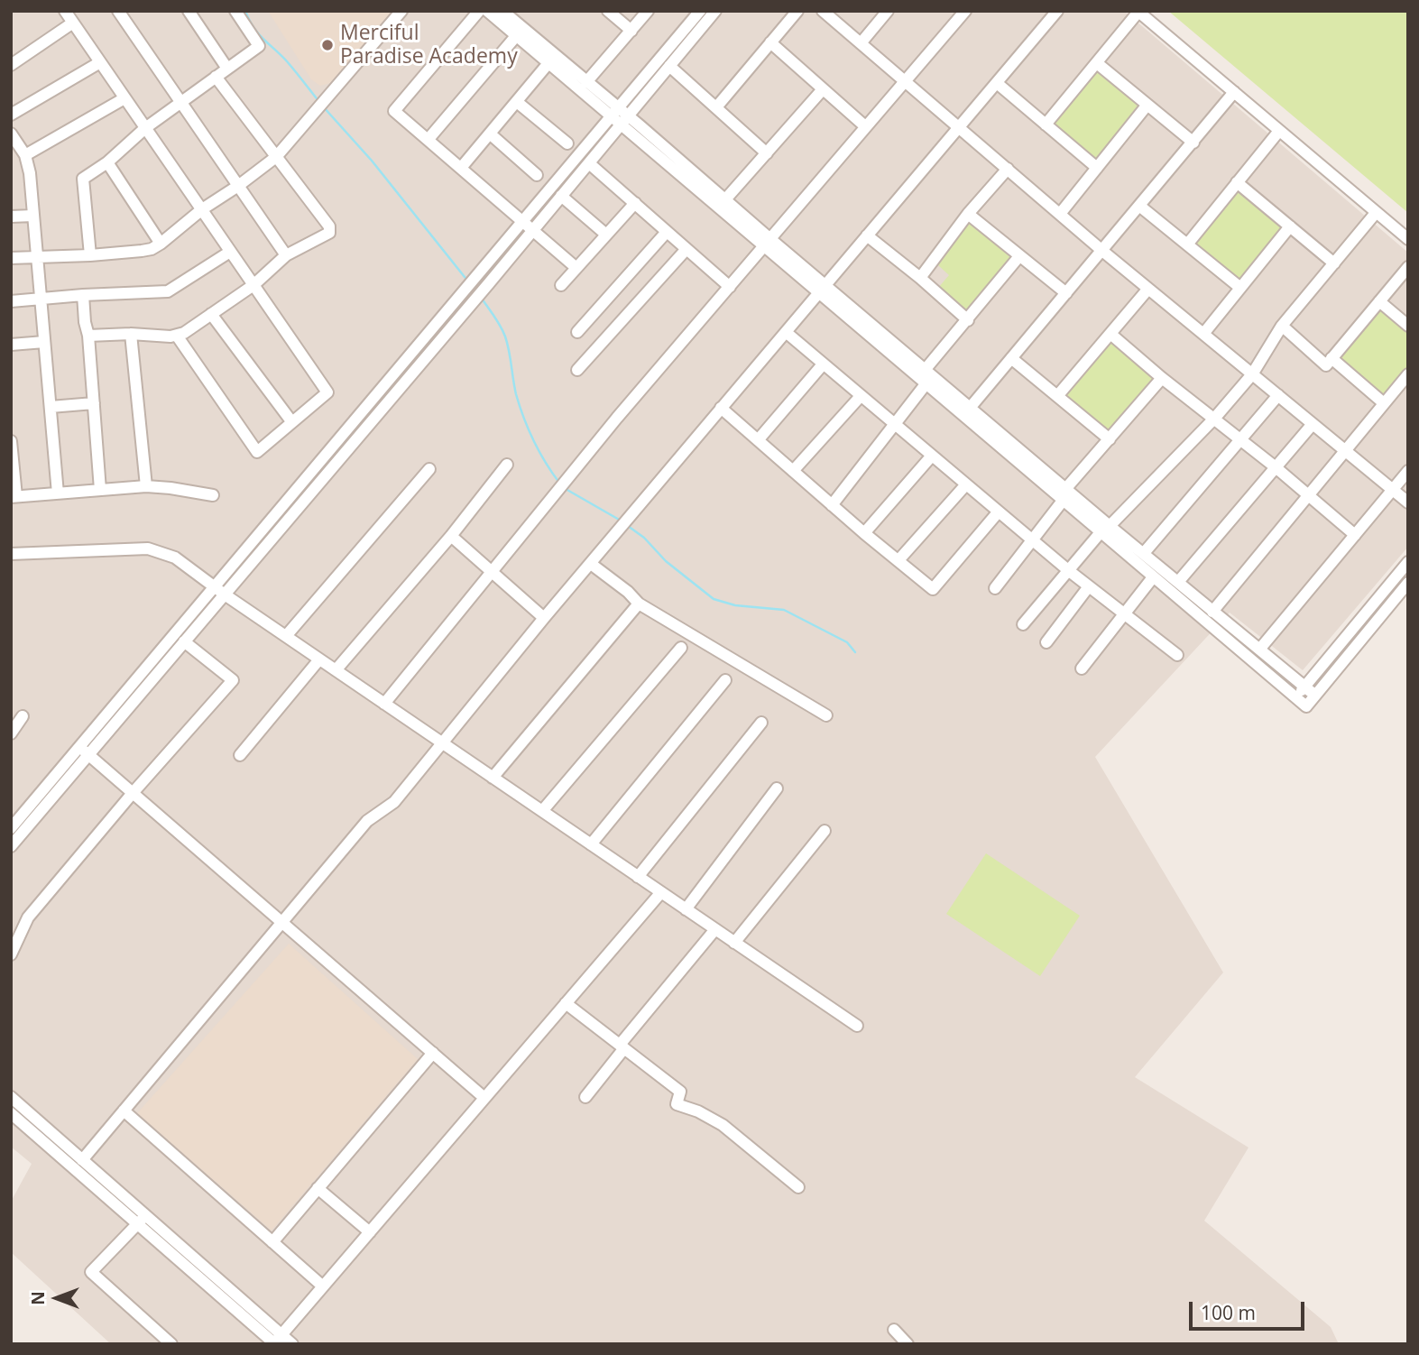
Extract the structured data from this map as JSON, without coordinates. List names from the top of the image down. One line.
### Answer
{"places":["Merciful Paradise Academy"],"scale_bar":"100 m","north":"left"}
